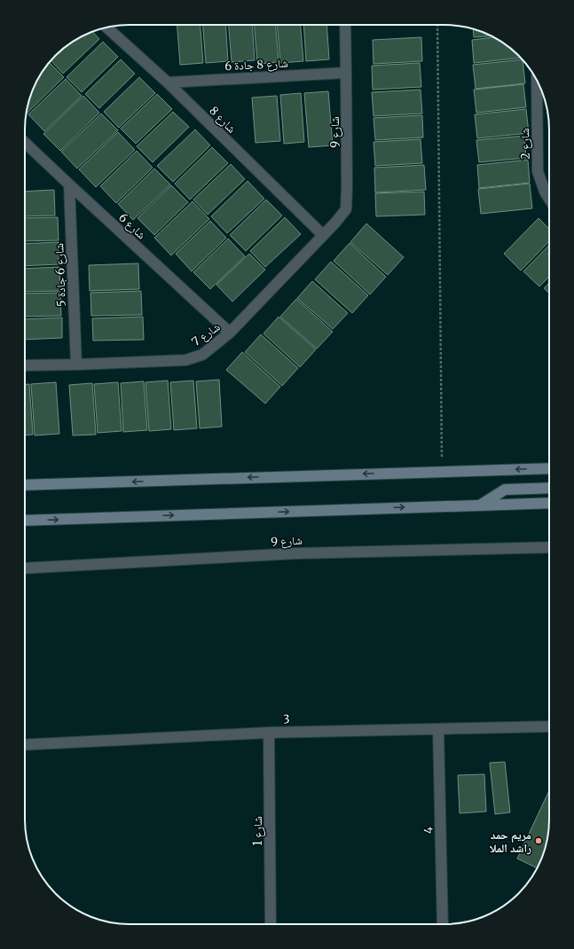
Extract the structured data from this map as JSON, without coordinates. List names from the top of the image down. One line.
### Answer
{"streets":{"street":["شارع 8 جادة 6","شارع 8","شارع 9","شارع 2","شارع 6","شارع 6 جادة 5","شارع 7","3","4","شارع 1"]},"crossings":[["شارع 8 جادة 6","شارع 8"],["شارع 8 جادة 6","شارع 9"],["شارع 8","شارع 9"],["شارع 8","شارع 7"],["شارع 9","شارع 7"],["شارع 6","شارع 6 جادة 5"],["شارع 6","شارع 7"],["شارع 6 جادة 5","شارع 7"],["3","4"],["3","شارع 1"]],"places":["مريم حمد راشد الملا"]}
